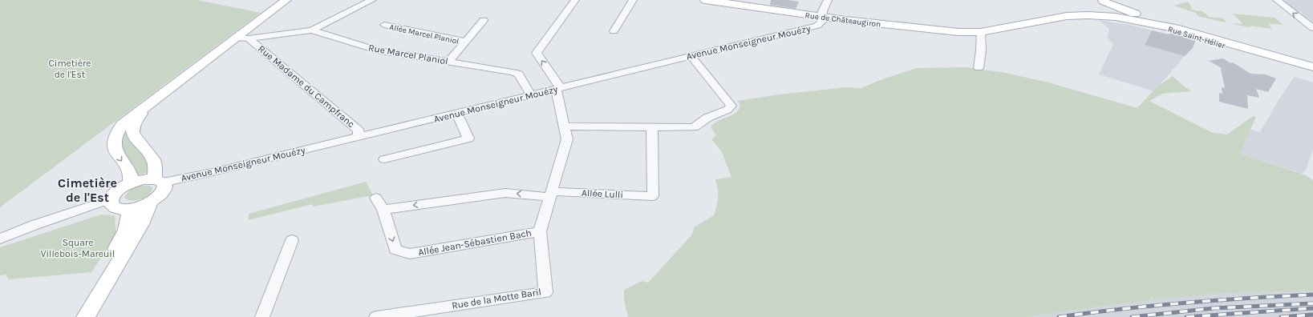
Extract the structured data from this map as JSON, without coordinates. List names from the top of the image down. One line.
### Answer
{"streets":{"main road":["Rue de Châteaugiron","Rue Saint-Hélier"],"street":["Allée Marcel Planiol","Avenue Monseigneur Mouézy","Rue Marcel Planiol","Rue Madame du Campfranc","Allée Lulli","Allée Jean-Sébastien Bach","Rue de la Motte Baril"]},"crossings":[["Rue de Châteaugiron","Rue Saint-Hélier"],["Rue de Châteaugiron","Avenue Monseigneur Mouézy"],["Allée Marcel Planiol","Rue Marcel Planiol"],["Avenue Monseigneur Mouézy","Rue Marcel Planiol"],["Avenue Monseigneur Mouézy","Rue Madame du Campfranc"],["Avenue Monseigneur Mouézy","Rue de la Motte Baril"],["Rue Marcel Planiol","Rue Madame du Campfranc"],["Allée Lulli","Rue de la Motte Baril"],["Allée Jean-Sébastien Bach","Rue de la Motte Baril"]],"districts":["Cimetière de l'Est"],"parks":["Cimetière de l'Est","Square Villebois-Mareuil"]}
